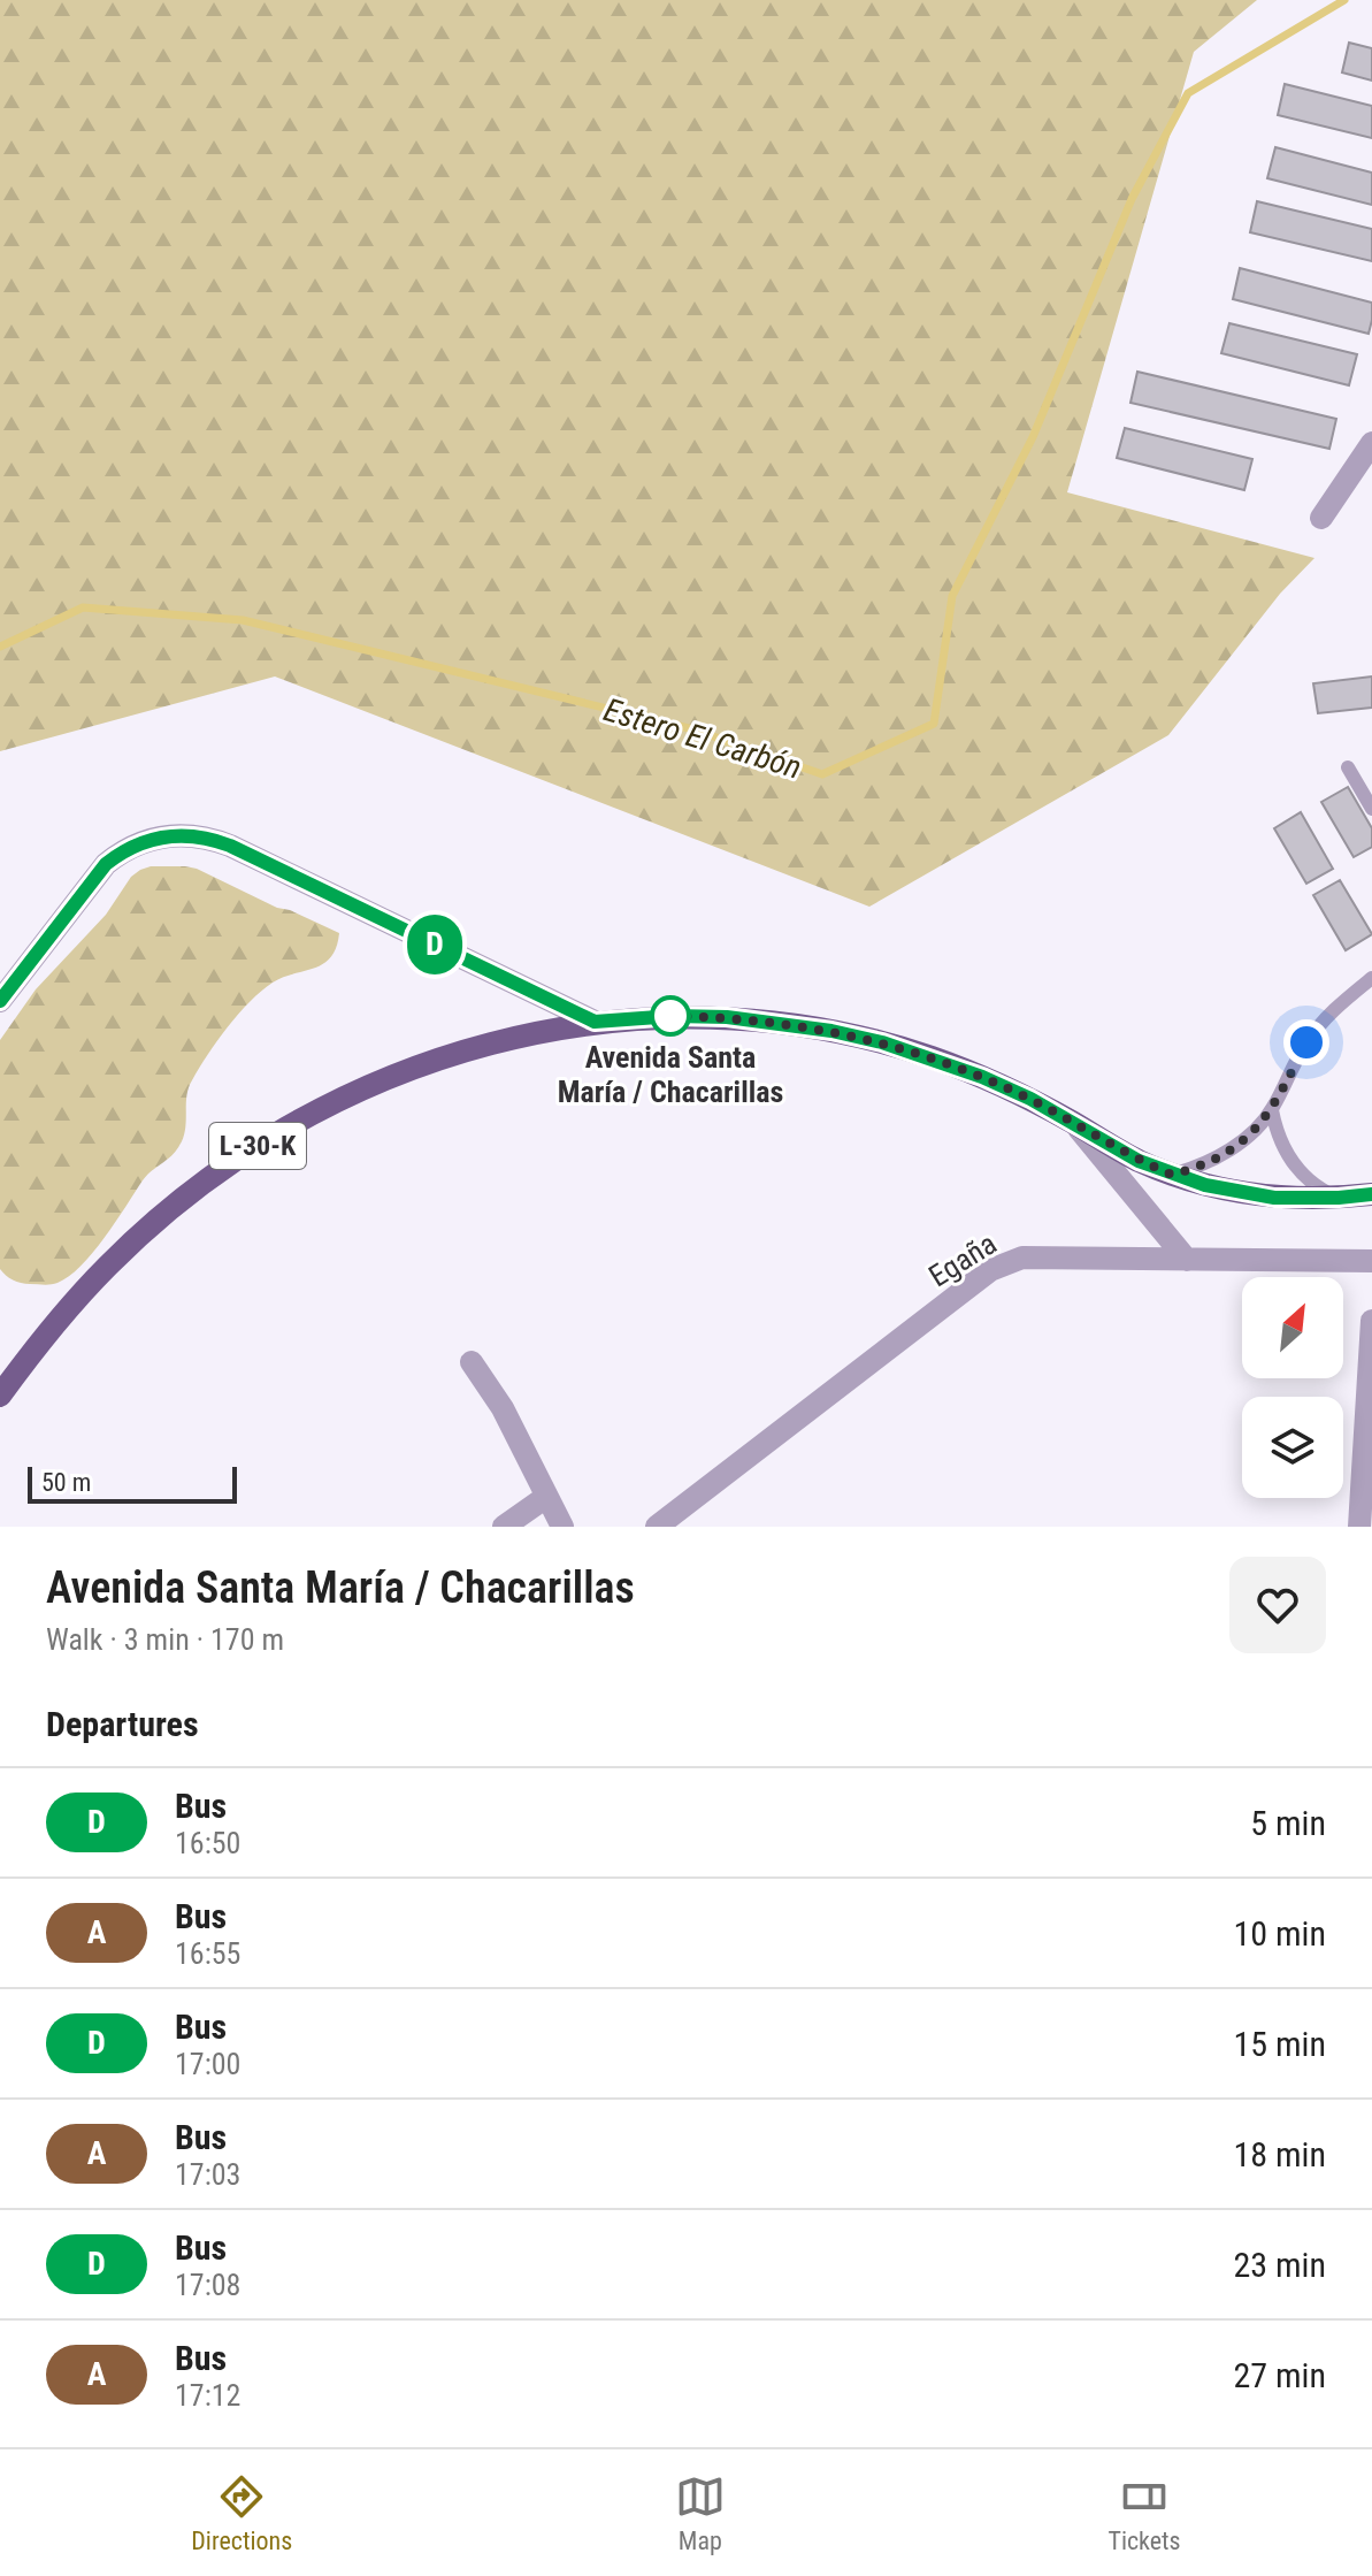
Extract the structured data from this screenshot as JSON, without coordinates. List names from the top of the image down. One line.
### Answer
{"streets":{"main road":["L-30-K"],"street":["Egaña"]},"water":["Estero El Carbón"],"places":["Avenida Santa María / Chacarillas"],"lines":["bus line D"],"scale_bar":"50 m","north":"top right","page":{"on_map":"D","scale":"50 m","heading":[["Avenida Santa María / Chacarillas","Walk · 3 min · 170 m"],"Departures"],"list":[{"mark":"D","name":"Bus","note":"16:50","value":"5 min"},{"mark":"A","name":"Bus","note":"16:55","value":"10 min"},{"mark":"D","name":"Bus","note":"17:00","value":"15 min"},{"mark":"A","name":"Bus","note":"17:03","value":"18 min"},{"mark":"D","name":"Bus","note":"17:08","value":"23 min"},{"mark":"A","name":"Bus","note":"17:12","value":"27 min"}],"tabs":["Directions","Map","Tickets"]}}
